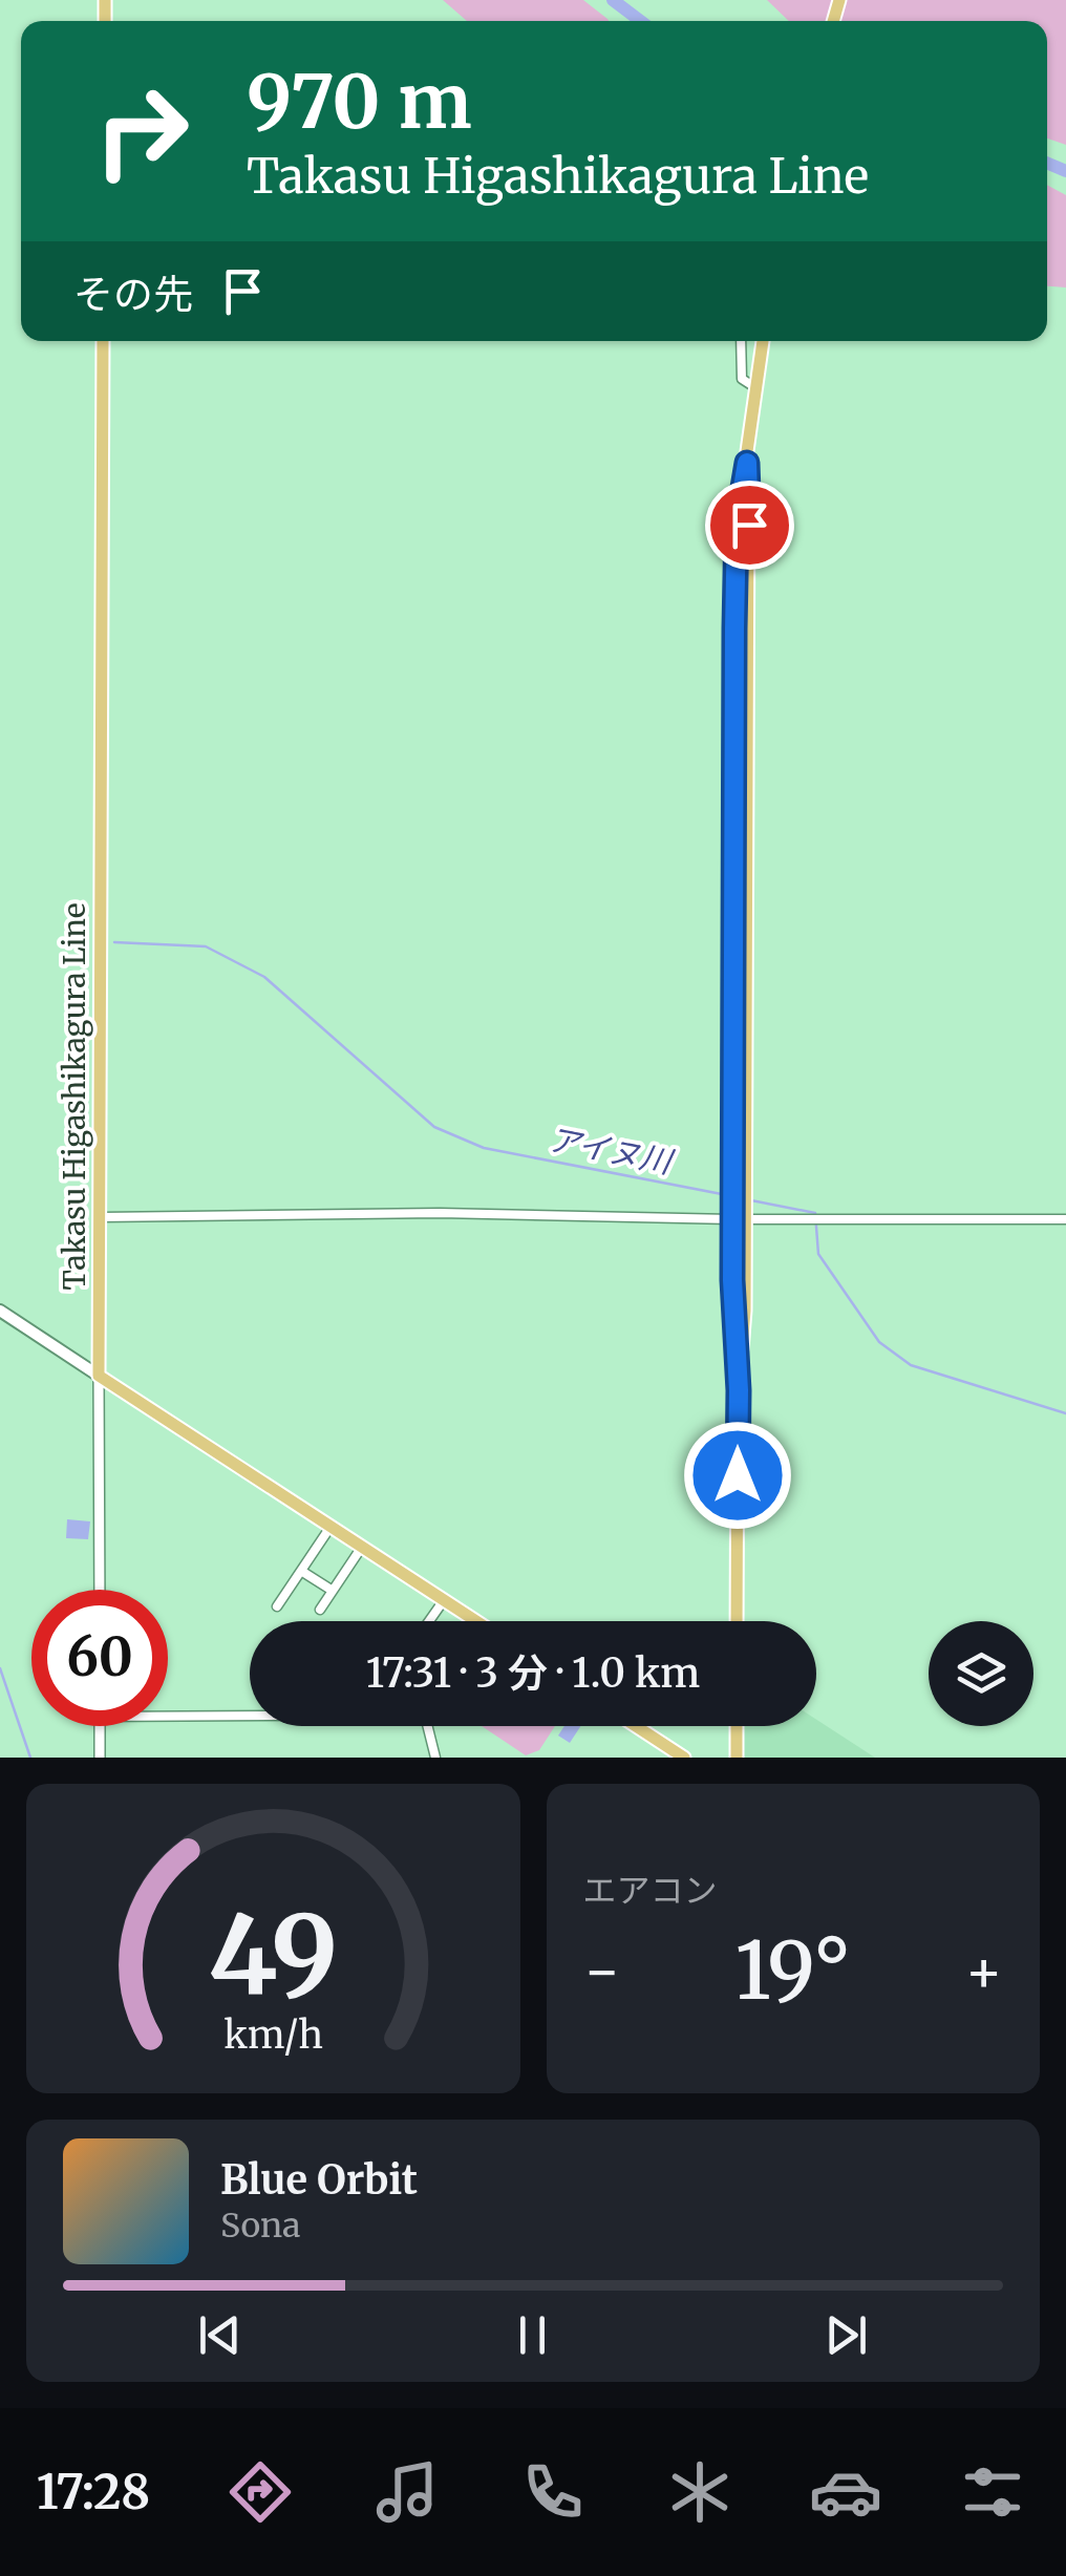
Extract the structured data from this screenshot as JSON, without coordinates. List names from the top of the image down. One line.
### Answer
{"streets":{"main road":["Takasu Higashikagura Line"]},"water":["アイヌ川"],"page":{"turn":["970 m","Takasu Higashikagura Line"],"then":"その先","limit":"60","trip":"17:31 · 3 分 · 1.0 km","tile":"エアコン","heat":["−","19°","+"],"song":["Blue Orbit","Sona"],"tabs":"17:28","gauge":["49","km/h"]}}
